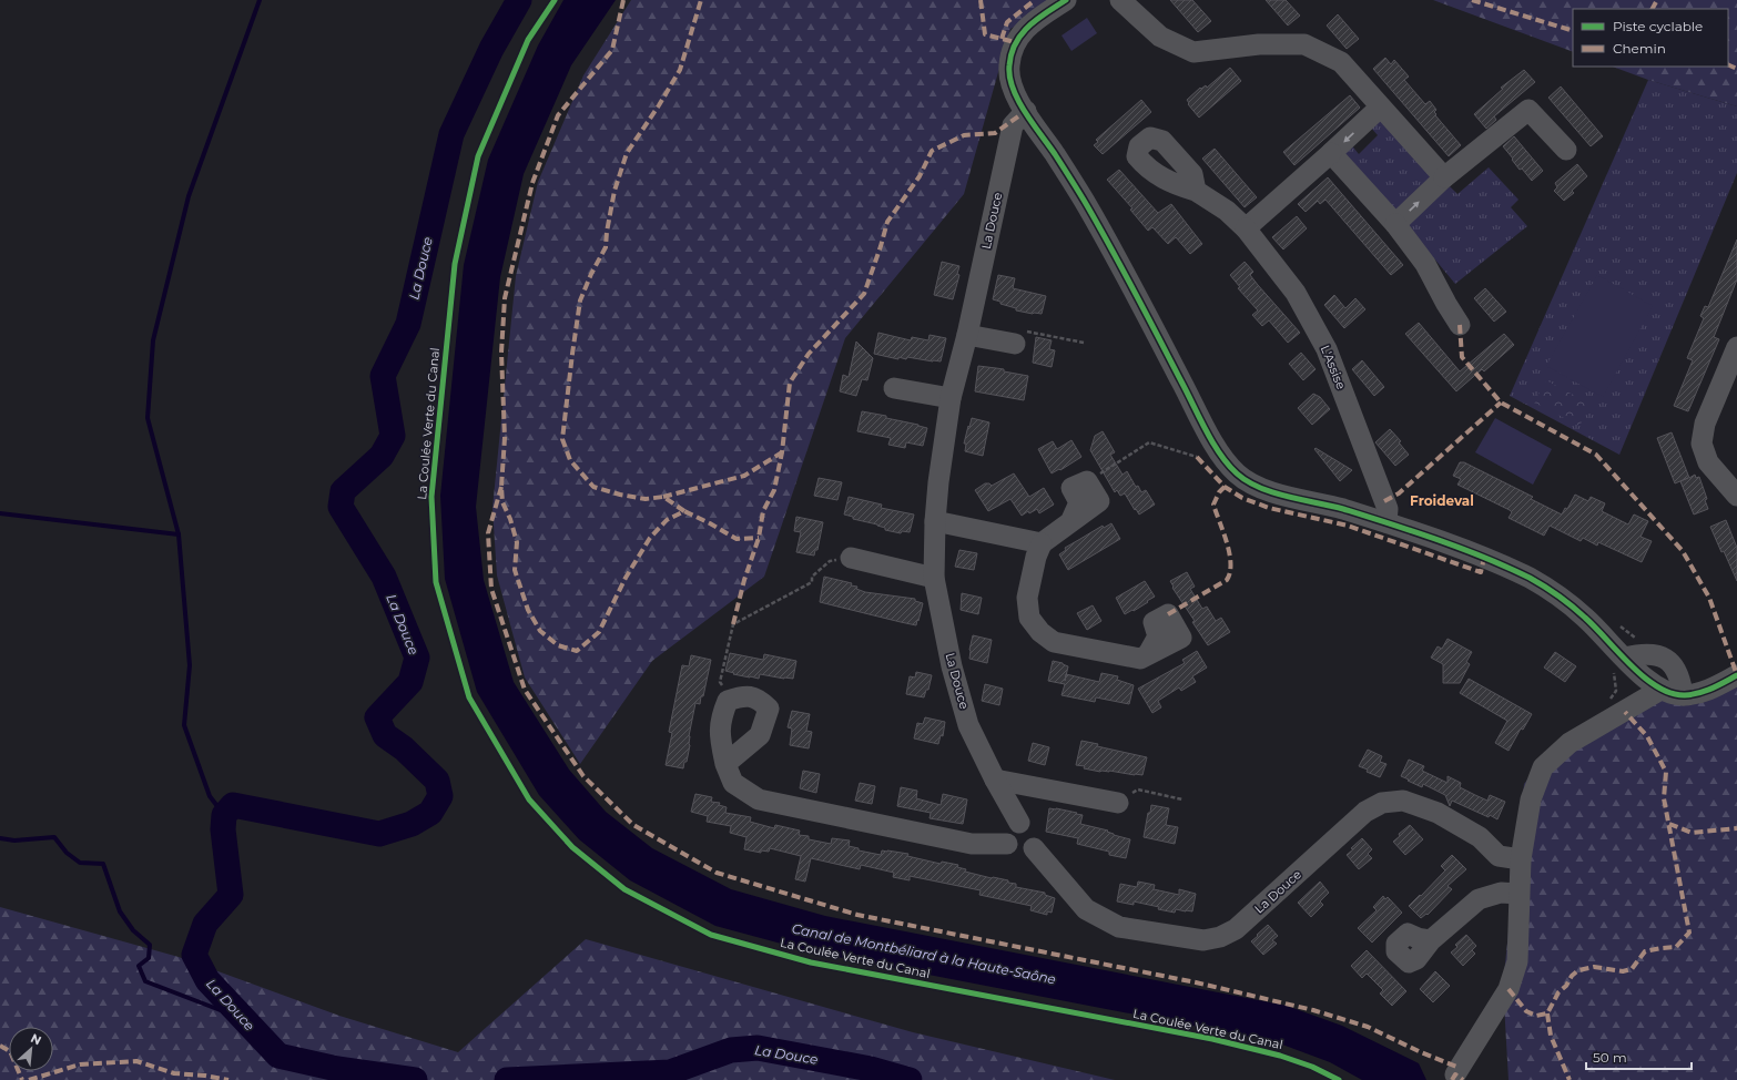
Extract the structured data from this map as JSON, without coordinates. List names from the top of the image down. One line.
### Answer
{"streets":{"street":["La Douce","L'Assise"],"cycle path":["La Coulée Verte du Canal"]},"districts":["Froideval"],"water":["La Douce","Canal de Montbéliard à la Haute-Saône"],"legend":["Piste cyclable","Chemin"],"scale_bar":"50 m","north":"top right"}
